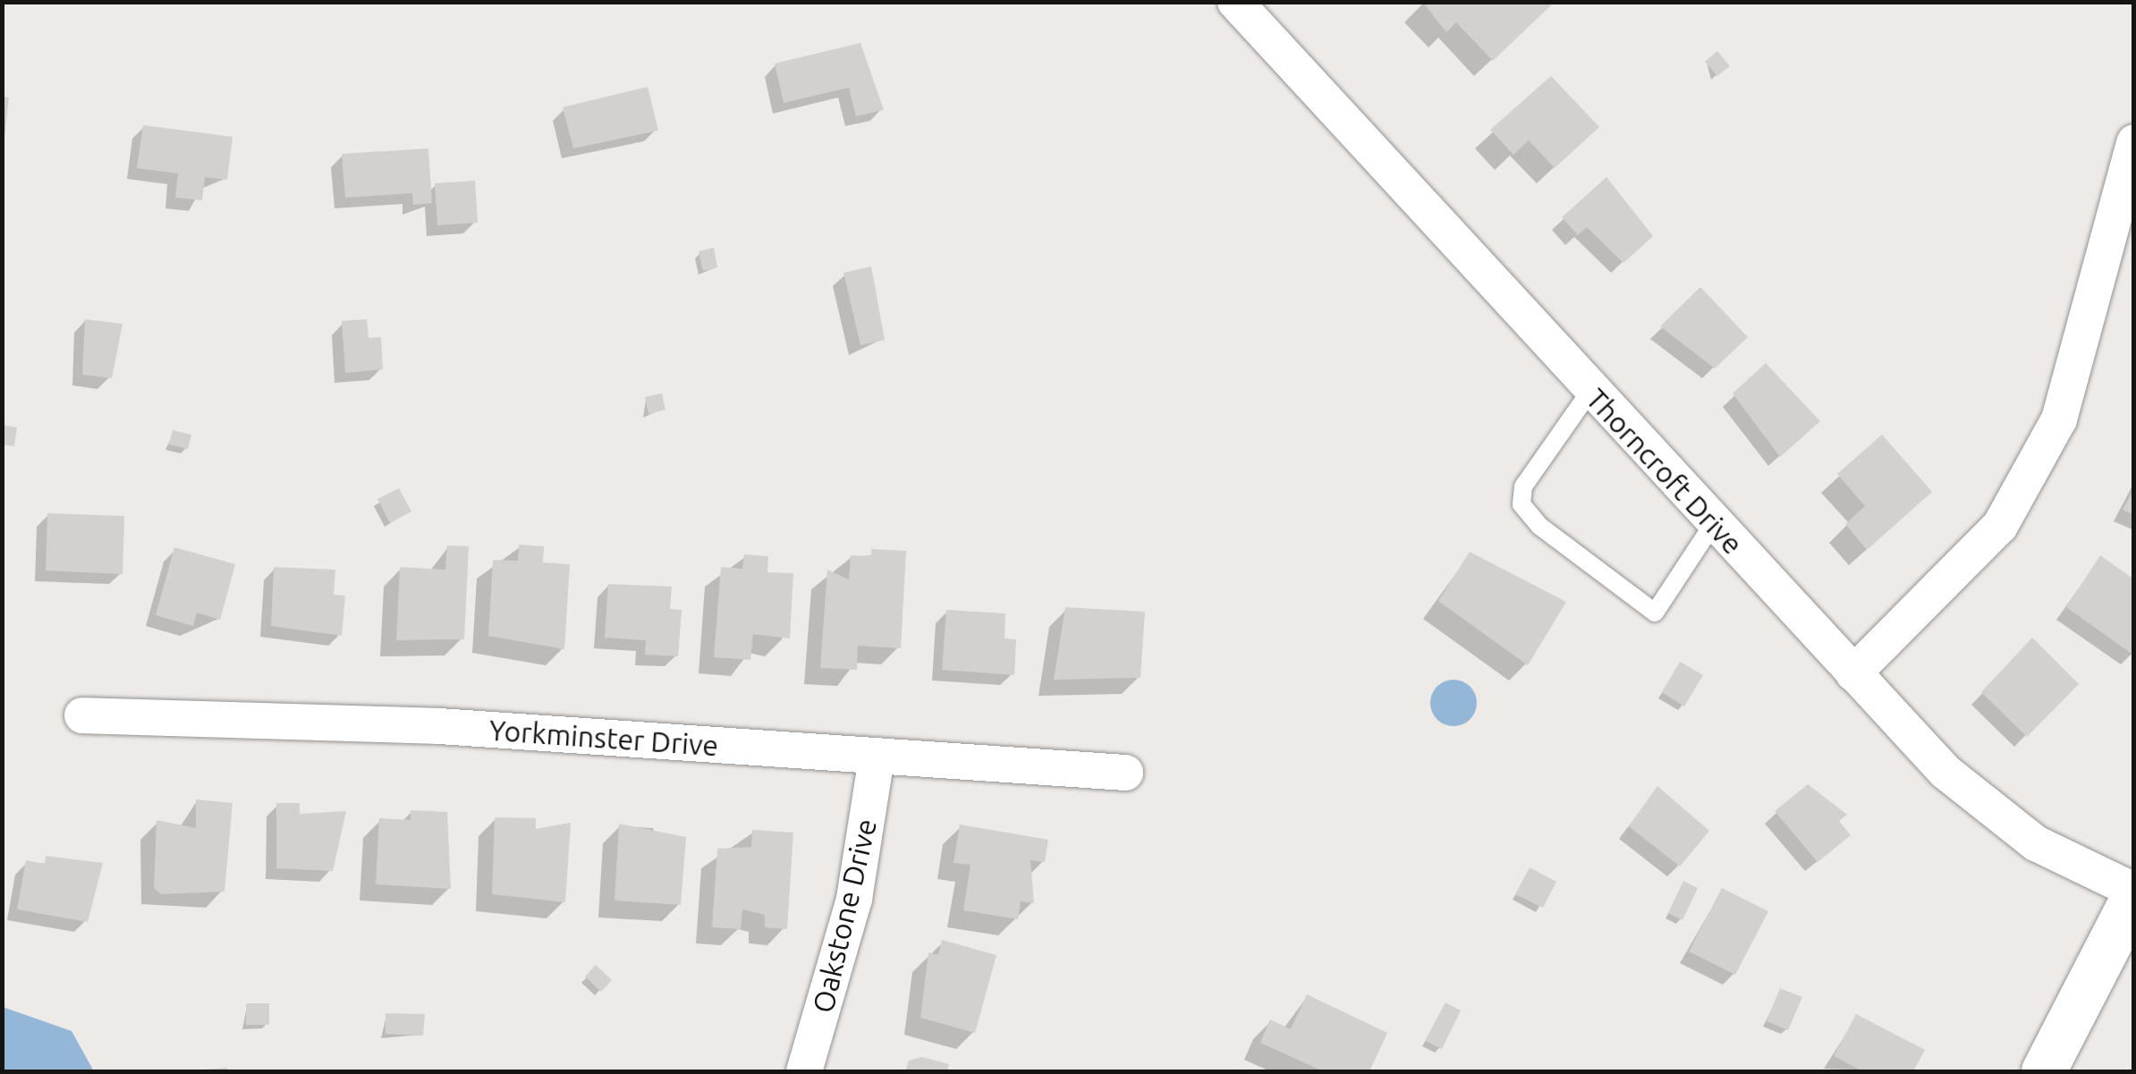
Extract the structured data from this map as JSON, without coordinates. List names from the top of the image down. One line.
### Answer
{"streets":{"street":["Thorncroft Drive","Yorkminster Drive","Oakstone Drive"]},"crossings":[["Yorkminster Drive","Oakstone Drive"]]}
